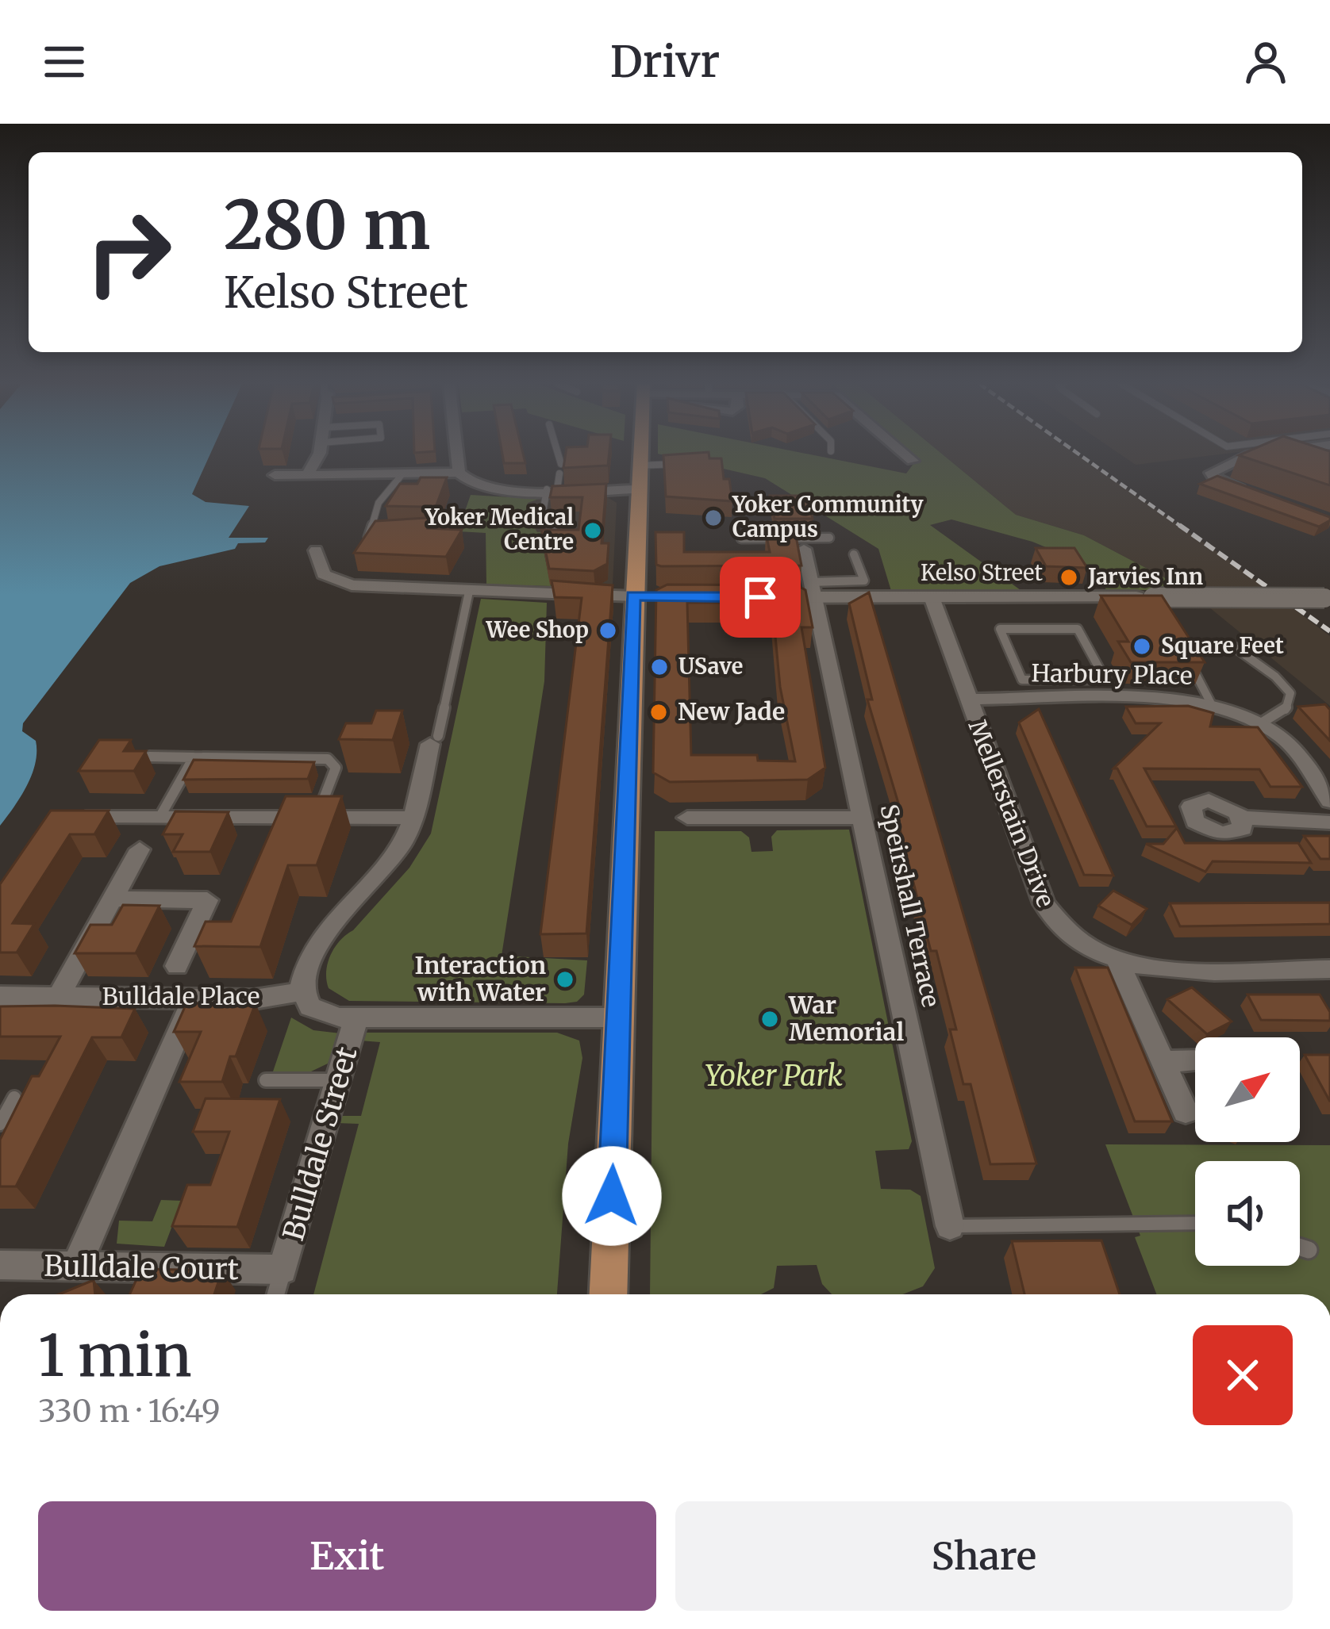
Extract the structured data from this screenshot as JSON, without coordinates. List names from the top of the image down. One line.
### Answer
{"streets":{"street":["Kelso Street","Harbury Place","Mellerstain Drive","Speirshall Terrace","Bulldale Place","Bulldale Street","Bulldale Court"]},"crossings":[["Kelso Street","Mellerstain Drive"],["Kelso Street","Speirshall Terrace"],["Harbury Place","Mellerstain Drive"],["Bulldale Place","Bulldale Street"],["Bulldale Street","Bulldale Court"]],"parks":["Yoker Park"],"places":["Yoker Community Campus","Yoker Medical Centre","Jarvies Inn","Wee Shop","Square Feet","USave","New Jade","Interaction with Water","War Memorial"],"north":"top right","page":{"header":"Drivr","turn":["280 m","Kelso Street"],"heading":["1 min","330 m · 16:49"],"buttons":["Exit","Share"]}}
